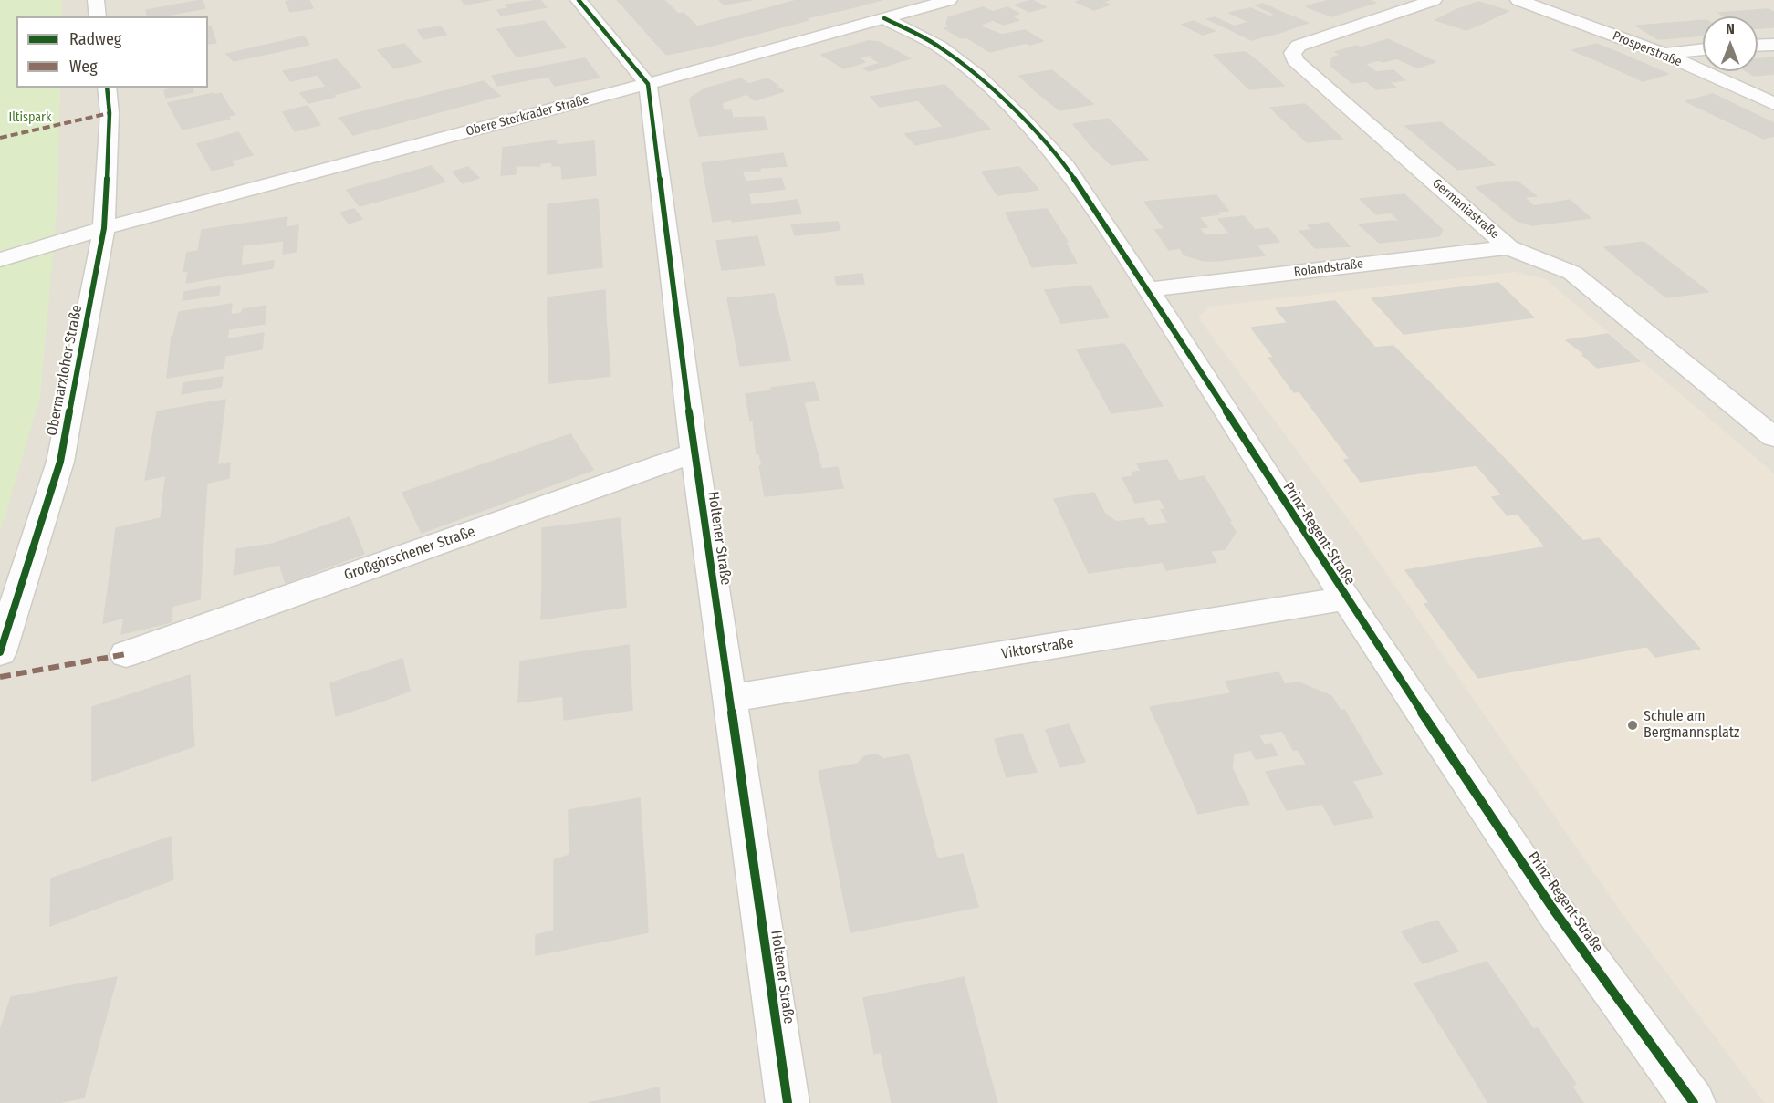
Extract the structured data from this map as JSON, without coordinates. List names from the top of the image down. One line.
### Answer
{"streets":{"street":["Prosperstraße","Obere Sterkrader Straße","Germaniastraße","Rolandstraße","Obermarxloher Straße","Prinz-Regent-Straße","Holtener Straße","Großgörschener Straße","Viktorstraße"]},"crossings":[["Obere Sterkrader Straße","Obermarxloher Straße"],["Obere Sterkrader Straße","Prinz-Regent-Straße"],["Obere Sterkrader Straße","Holtener Straße"],["Germaniastraße","Rolandstraße"],["Rolandstraße","Prinz-Regent-Straße"],["Prinz-Regent-Straße","Viktorstraße"],["Holtener Straße","Großgörschener Straße"],["Holtener Straße","Viktorstraße"]],"parks":["Iltispark"],"places":["Schule am Bergmannsplatz"],"legend":["Radweg","Weg"],"north":"top"}
